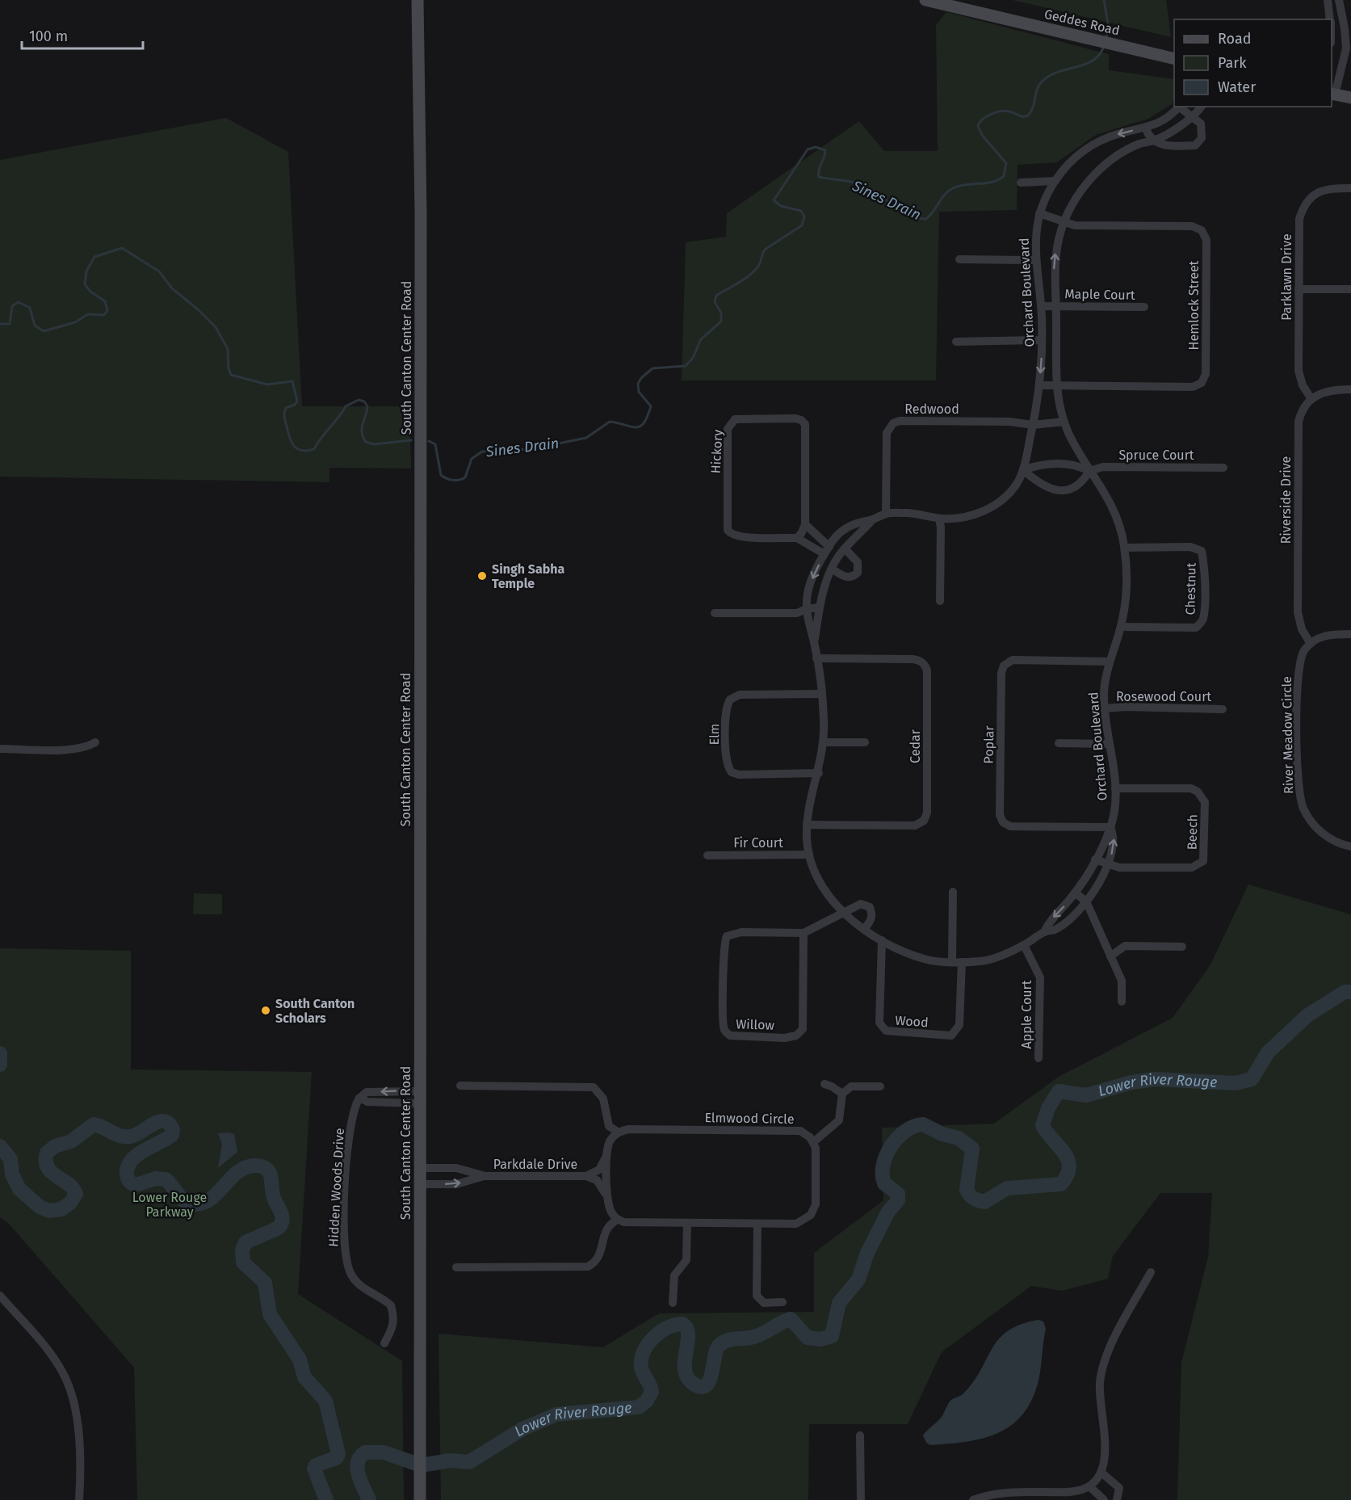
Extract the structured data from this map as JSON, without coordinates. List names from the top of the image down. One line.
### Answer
{"streets":{"main road":["Geddes Road","South Canton Center Road"],"street":["Parklawn Drive","Orchard Boulevard","Maple Court","Hemlock Street","Redwood","Hickory","Spruce Court","Riverside Drive","Chestnut","Rosewood Court","Elm","River Meadow Circle","Poplar","Cedar","Beech","Fir Court","Apple Court","Wood","Willow","Elmwood Circle","Parkdale Drive","Hidden Woods Drive"]},"crossings":[["Parklawn Drive","Riverside Drive"],["Orchard Boulevard","Maple Court"],["Orchard Boulevard","Hemlock Street"],["Orchard Boulevard","Redwood"],["Orchard Boulevard","Hickory"],["Orchard Boulevard","Spruce Court"],["Orchard Boulevard","Chestnut"],["Orchard Boulevard","Rosewood Court"],["Orchard Boulevard","Elm"],["Orchard Boulevard","Poplar"],["Orchard Boulevard","Cedar"],["Orchard Boulevard","Beech"],["Orchard Boulevard","Fir Court"],["Orchard Boulevard","Apple Court"],["Orchard Boulevard","Wood"],["Orchard Boulevard","Willow"],["South Canton Center Road","Parkdale Drive"],["South Canton Center Road","Hidden Woods Drive"],["Riverside Drive","River Meadow Circle"]],"water":["Sines Drain","Lower River Rouge"],"parks":["Lower Rouge Parkway"],"places":["Singh Sabha Temple","South Canton Scholars"],"legend":["Road","Park","Water"],"scale_bar":"100 m"}
